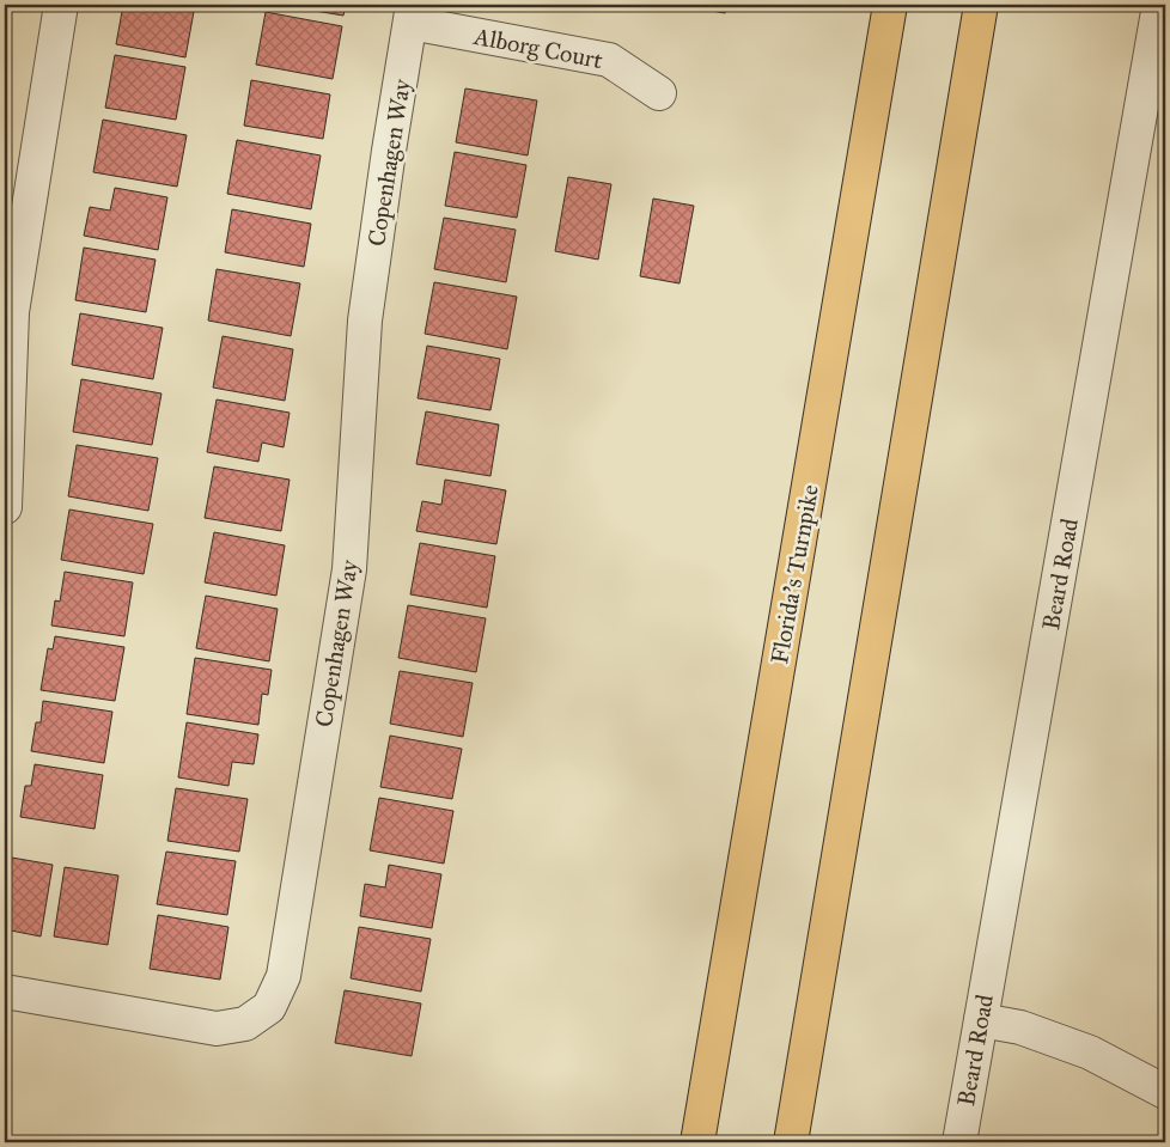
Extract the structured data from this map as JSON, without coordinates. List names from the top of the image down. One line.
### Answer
{"streets":{"highway":["Florida's Turnpike"],"street":["Alborg Court","Copenhagen Way","Beard Road"]},"crossings":[["Alborg Court","Copenhagen Way"]]}
